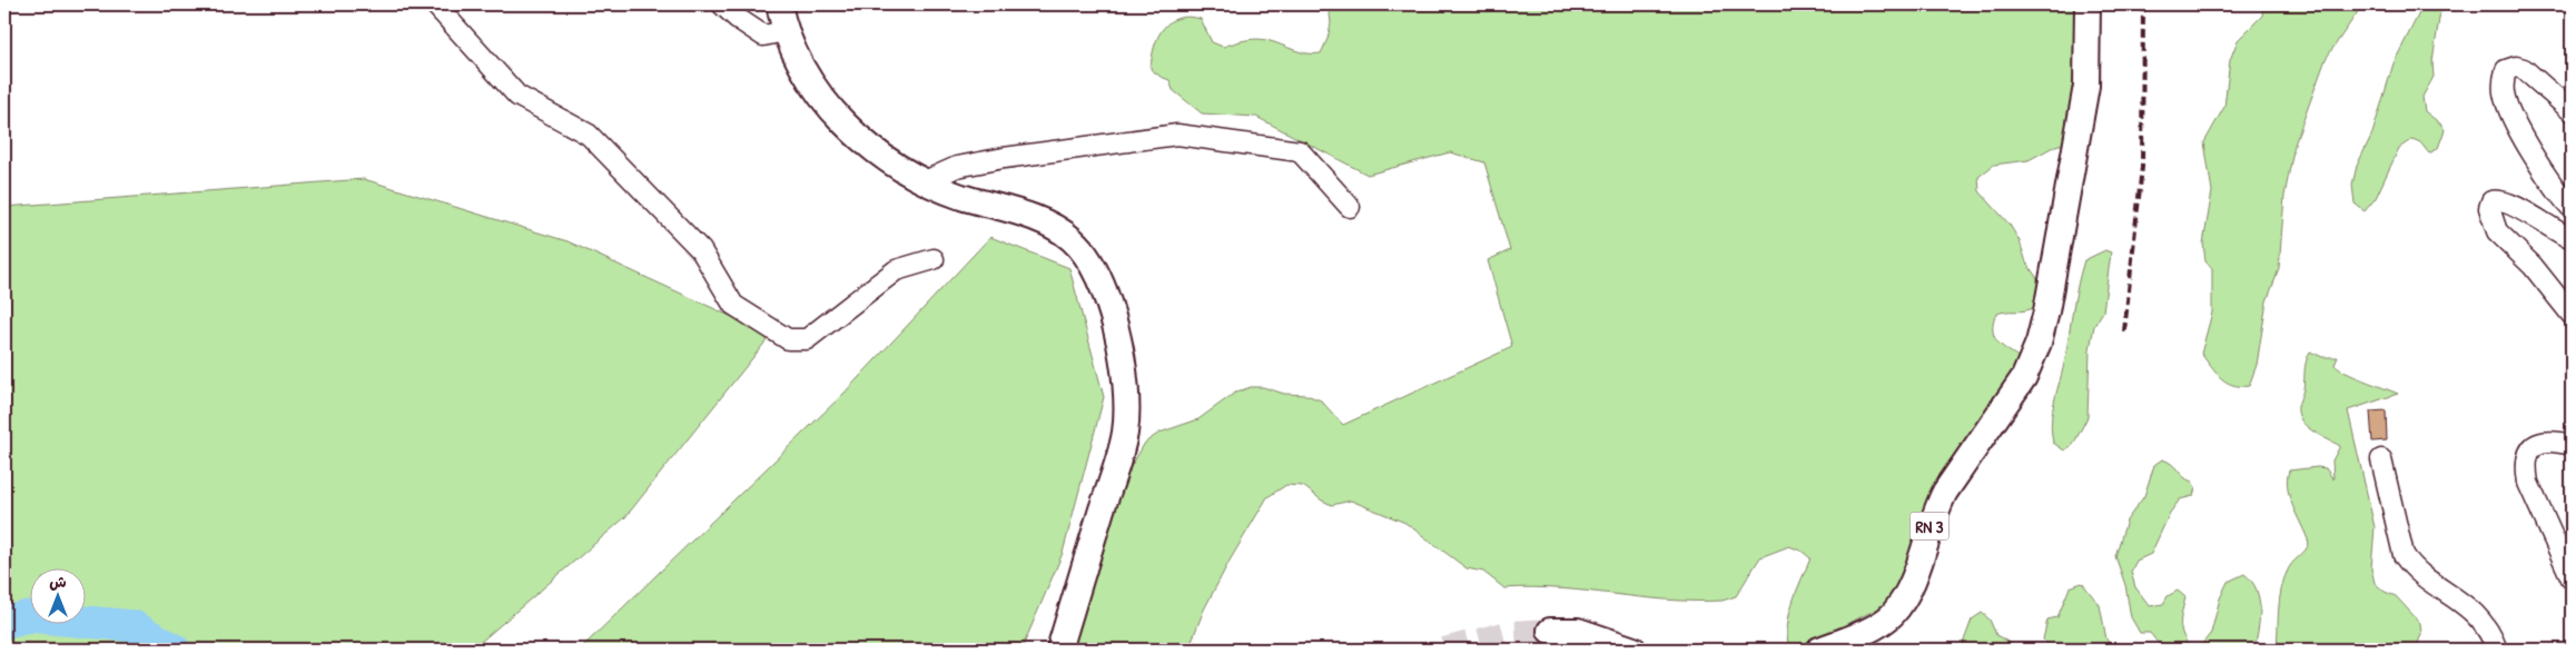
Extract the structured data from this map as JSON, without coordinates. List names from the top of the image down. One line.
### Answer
{"streets":{"main road":["RN 3"]},"north":"top"}
